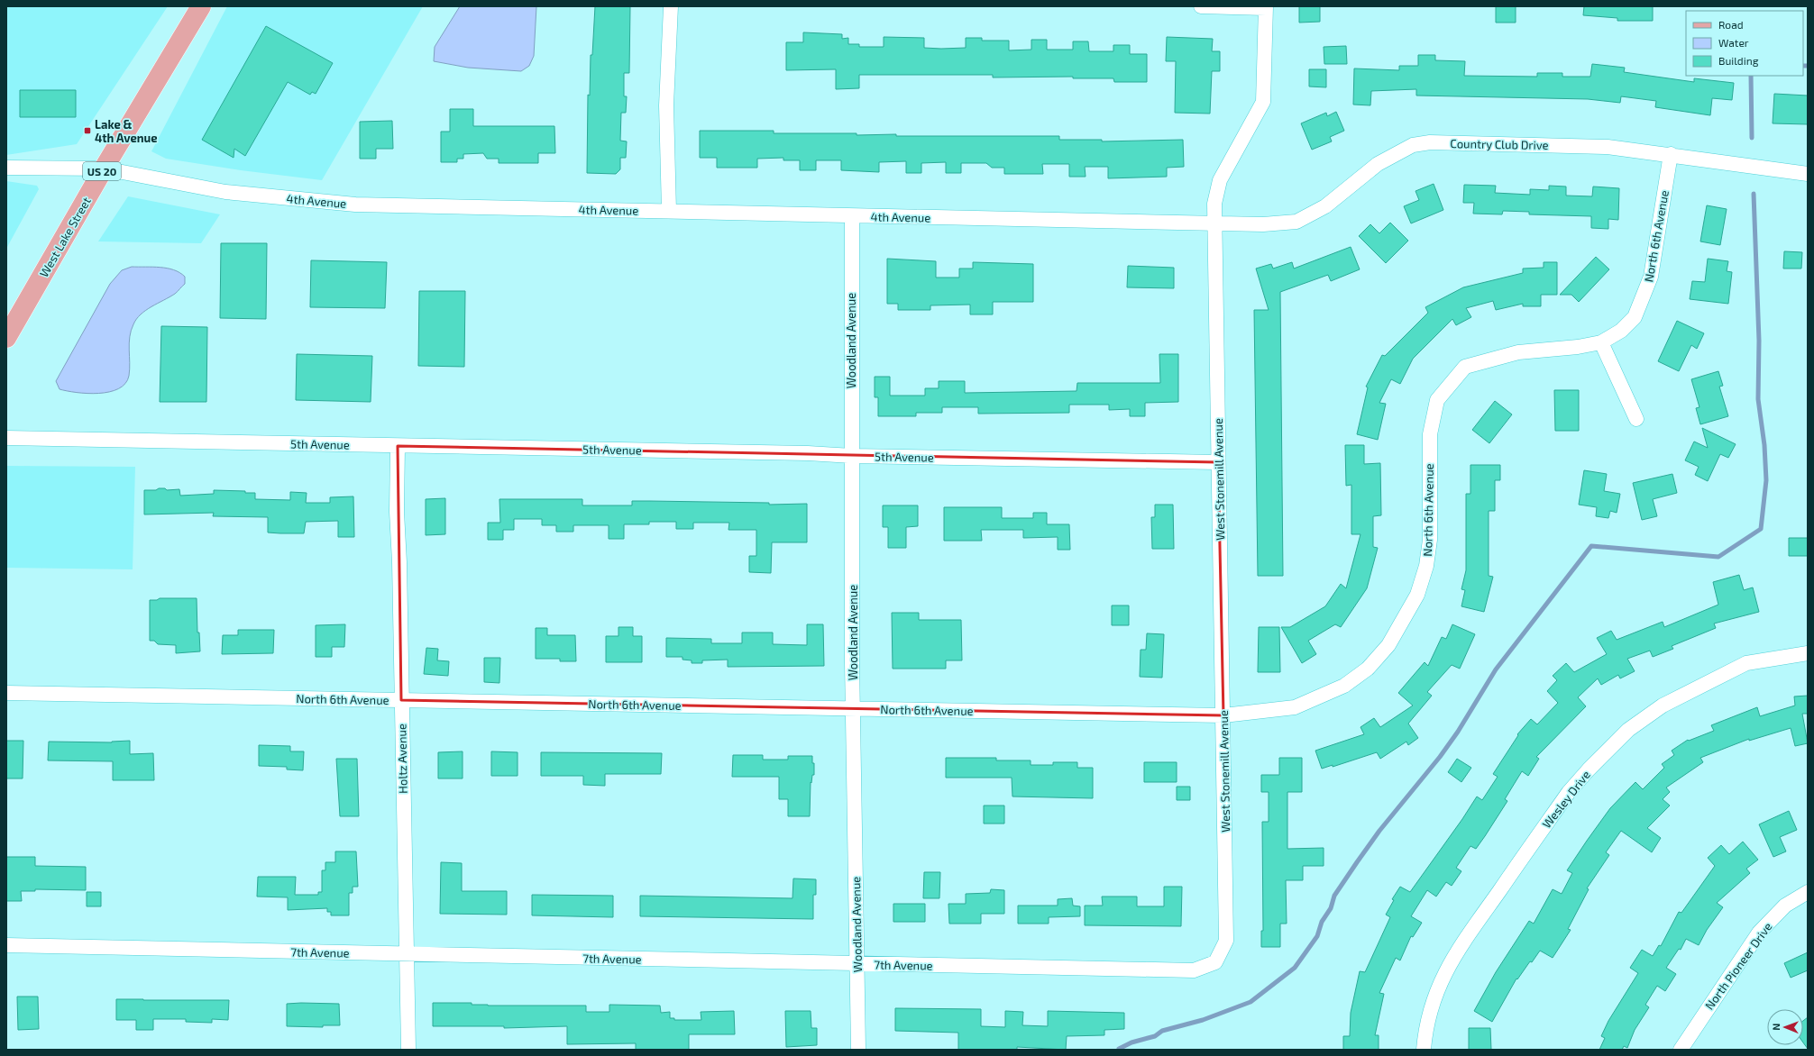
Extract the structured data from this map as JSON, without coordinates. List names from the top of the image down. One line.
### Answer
{"streets":{"main road":["US 20","West Lake Street"],"street":["Country Club Drive","4th Avenue","North 6th Avenue","Woodland Avenue","5th Avenue","West Stonemill Avenue","Holtz Avenue","Wesley Drive","7th Avenue","North Pioneer Drive"]},"crossings":[["Country Club Drive","4th Avenue"],["Country Club Drive","North 6th Avenue"],["Country Club Drive","West Stonemill Avenue"],["4th Avenue","West Lake Street"],["4th Avenue","Woodland Avenue"],["4th Avenue","West Stonemill Avenue"],["North 6th Avenue","Woodland Avenue"],["North 6th Avenue","West Stonemill Avenue"],["North 6th Avenue","Holtz Avenue"],["Woodland Avenue","5th Avenue"],["Woodland Avenue","7th Avenue"],["5th Avenue","West Stonemill Avenue"],["5th Avenue","Holtz Avenue"],["West Stonemill Avenue","7th Avenue"],["Holtz Avenue","7th Avenue"]],"places":{"transit":["Lake & 4th Avenue"]},"legend":["Road","Water","Building"],"north":"left"}
